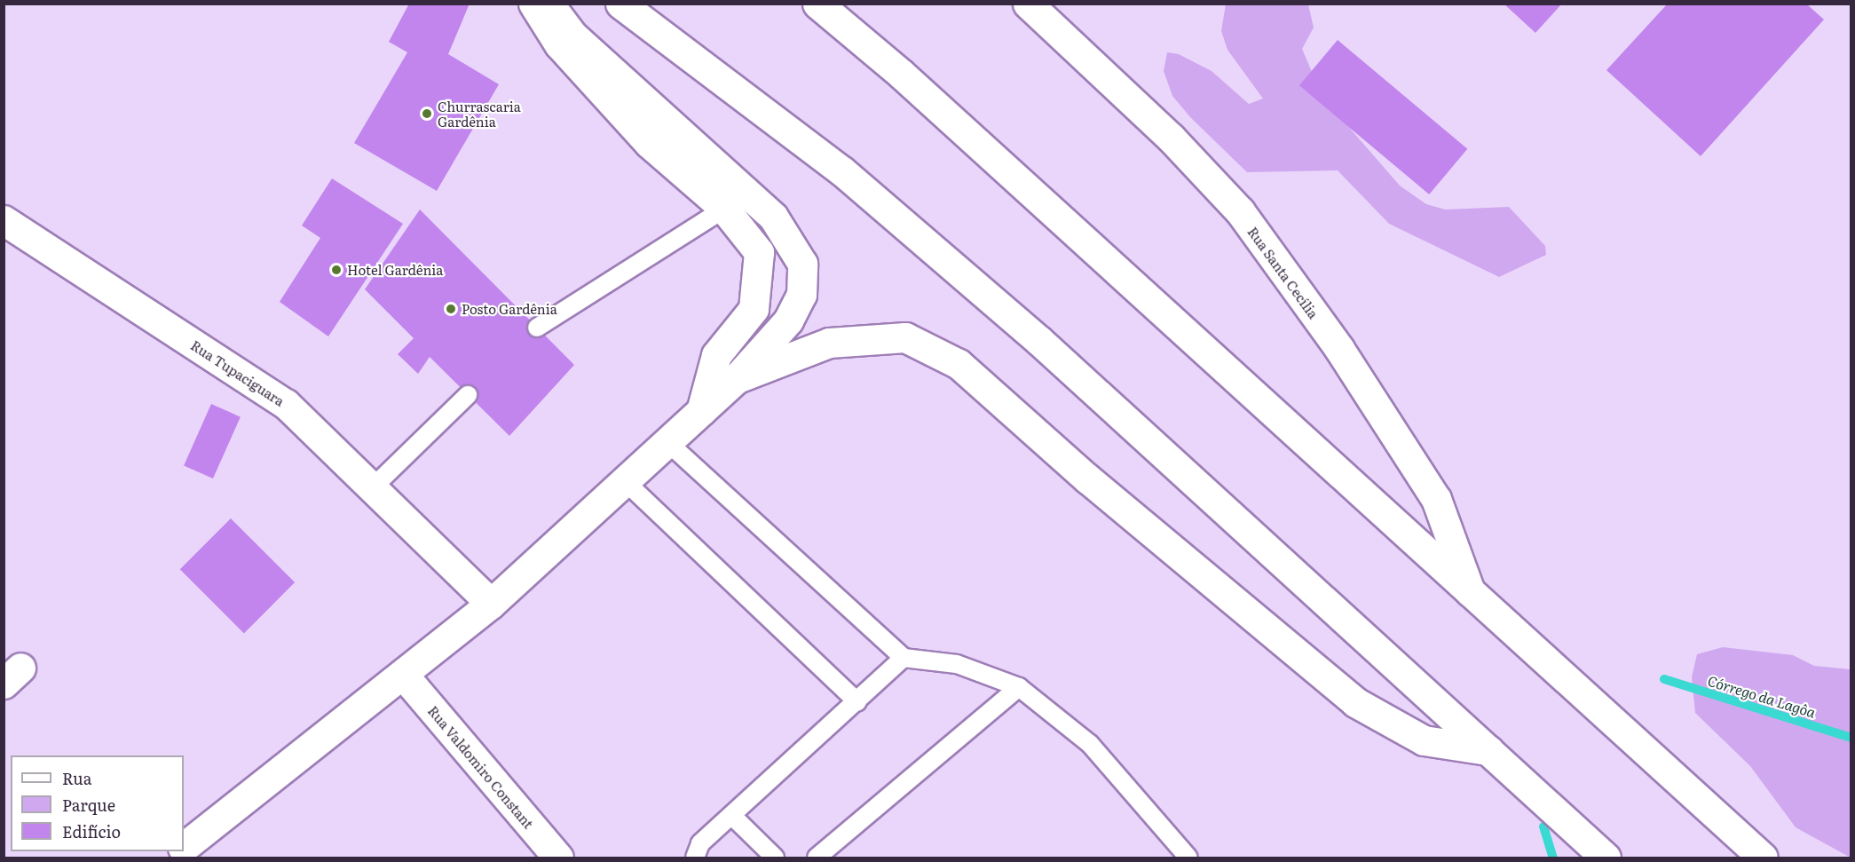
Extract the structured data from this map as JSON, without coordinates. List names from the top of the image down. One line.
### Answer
{"streets":{"main road":["Rua Santa Cecília","Rua Tupaciguara","Rua Valdomiro Constant"]},"water":["Córrego da Lagôa"],"places":["Churrascaria Gardênia","Hotel Gardênia","Posto Gardênia"],"legend":["Rua","Parque","Edifício"]}
